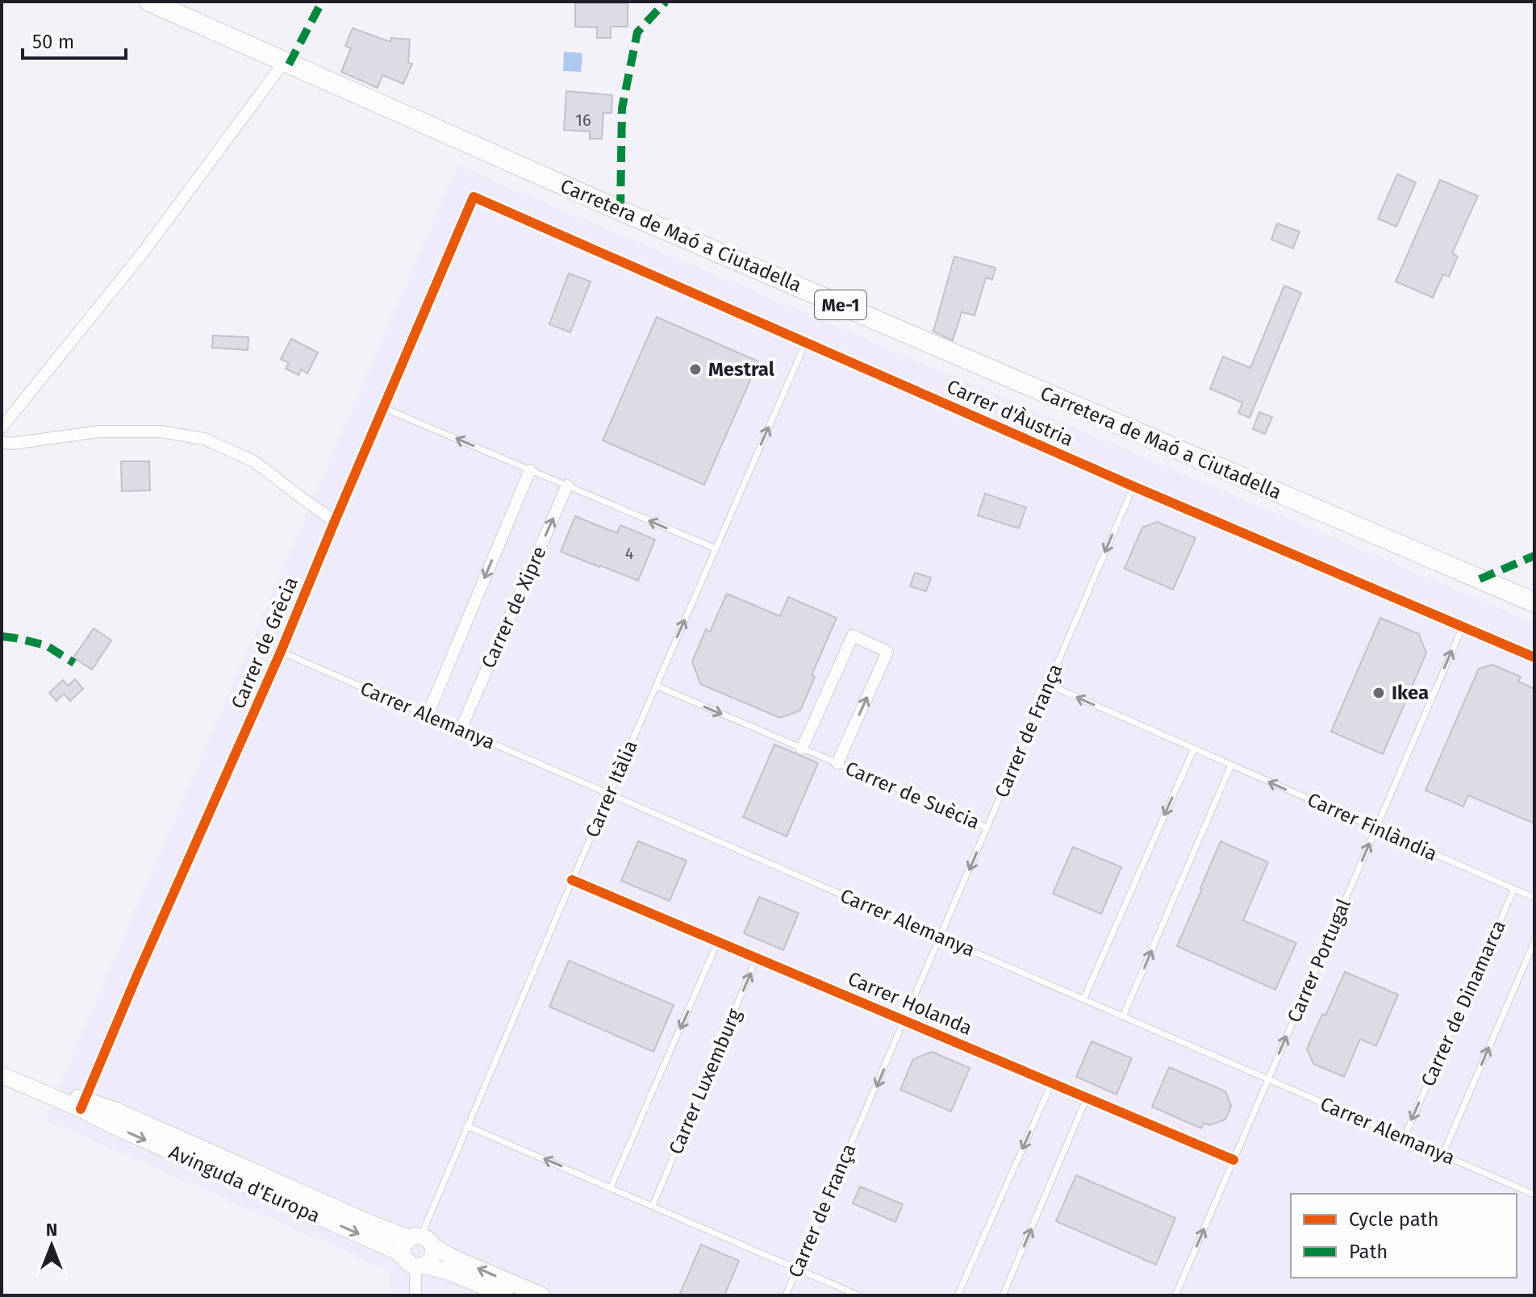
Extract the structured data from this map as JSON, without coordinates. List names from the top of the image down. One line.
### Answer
{"streets":{"main road":["Carretera de Maó a Ciutadella","Me-1"],"street":["Carrer d'Àustria","Carrer de Xipre","Carrer de Grècia","Carrer de Suècia","Carrer Holanda","Avinguda d'Europa"],"lane":["Carrer Alemanya","Carrer de França","Carrer Itàlia","Carrer Finlàndia","Carrer Portugal","Carrer de Dinamarca","Carrer Luxemburg"]},"crossings":[["Carrer d'Àustria","Carrer de Grècia"],["Carrer d'Àustria","Carrer de França"],["Carrer d'Àustria","Carrer Itàlia"],["Carrer d'Àustria","Carrer Portugal"],["Carrer de Xipre","Carrer Alemanya"],["Carrer de Grècia","Carrer Alemanya"],["Carrer de Grècia","Avinguda d'Europa"],["Carrer Alemanya","Carrer de França"],["Carrer Alemanya","Carrer Itàlia"],["Carrer Alemanya","Carrer Portugal"],["Carrer Alemanya","Carrer de Dinamarca"],["Carrer de França","Carrer de Suècia"],["Carrer de França","Carrer Finlàndia"],["Carrer de França","Carrer Holanda"],["Carrer Itàlia","Carrer de Suècia"],["Carrer Itàlia","Carrer Holanda"],["Carrer Itàlia","Avinguda d'Europa"],["Carrer Finlàndia","Carrer Portugal"],["Carrer Finlàndia","Carrer de Dinamarca"],["Carrer Portugal","Carrer Holanda"],["Carrer Holanda","Carrer Luxemburg"]],"one_way":["Carrer de França","Carrer Itàlia","Carrer Finlàndia","Carrer Portugal"],"places":["Mestral","Ikea"],"house_numbers":["16","4"],"legend":["Cycle path","Path"],"scale_bar":"50 m","north":"top"}
